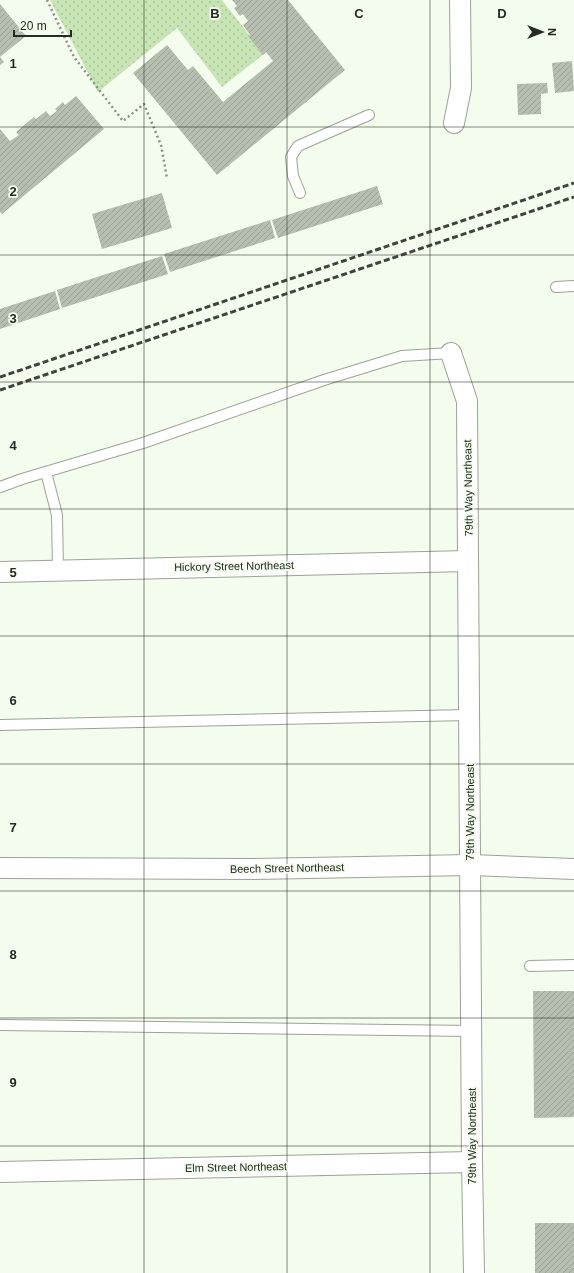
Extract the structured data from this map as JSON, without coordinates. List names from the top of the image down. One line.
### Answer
{"streets":{"street":["79th Way Northeast","Hickory Street Northeast","Beech Street Northeast","Elm Street Northeast"]},"crossings":[["79th Way Northeast","Hickory Street Northeast"],["79th Way Northeast","Beech Street Northeast"],["79th Way Northeast","Elm Street Northeast"]],"scale_bar":"20 m","north":"right","grid":{"columns":["B","C","D"],"rows":["1","2","3","4","5","6","7","8","9"]}}
